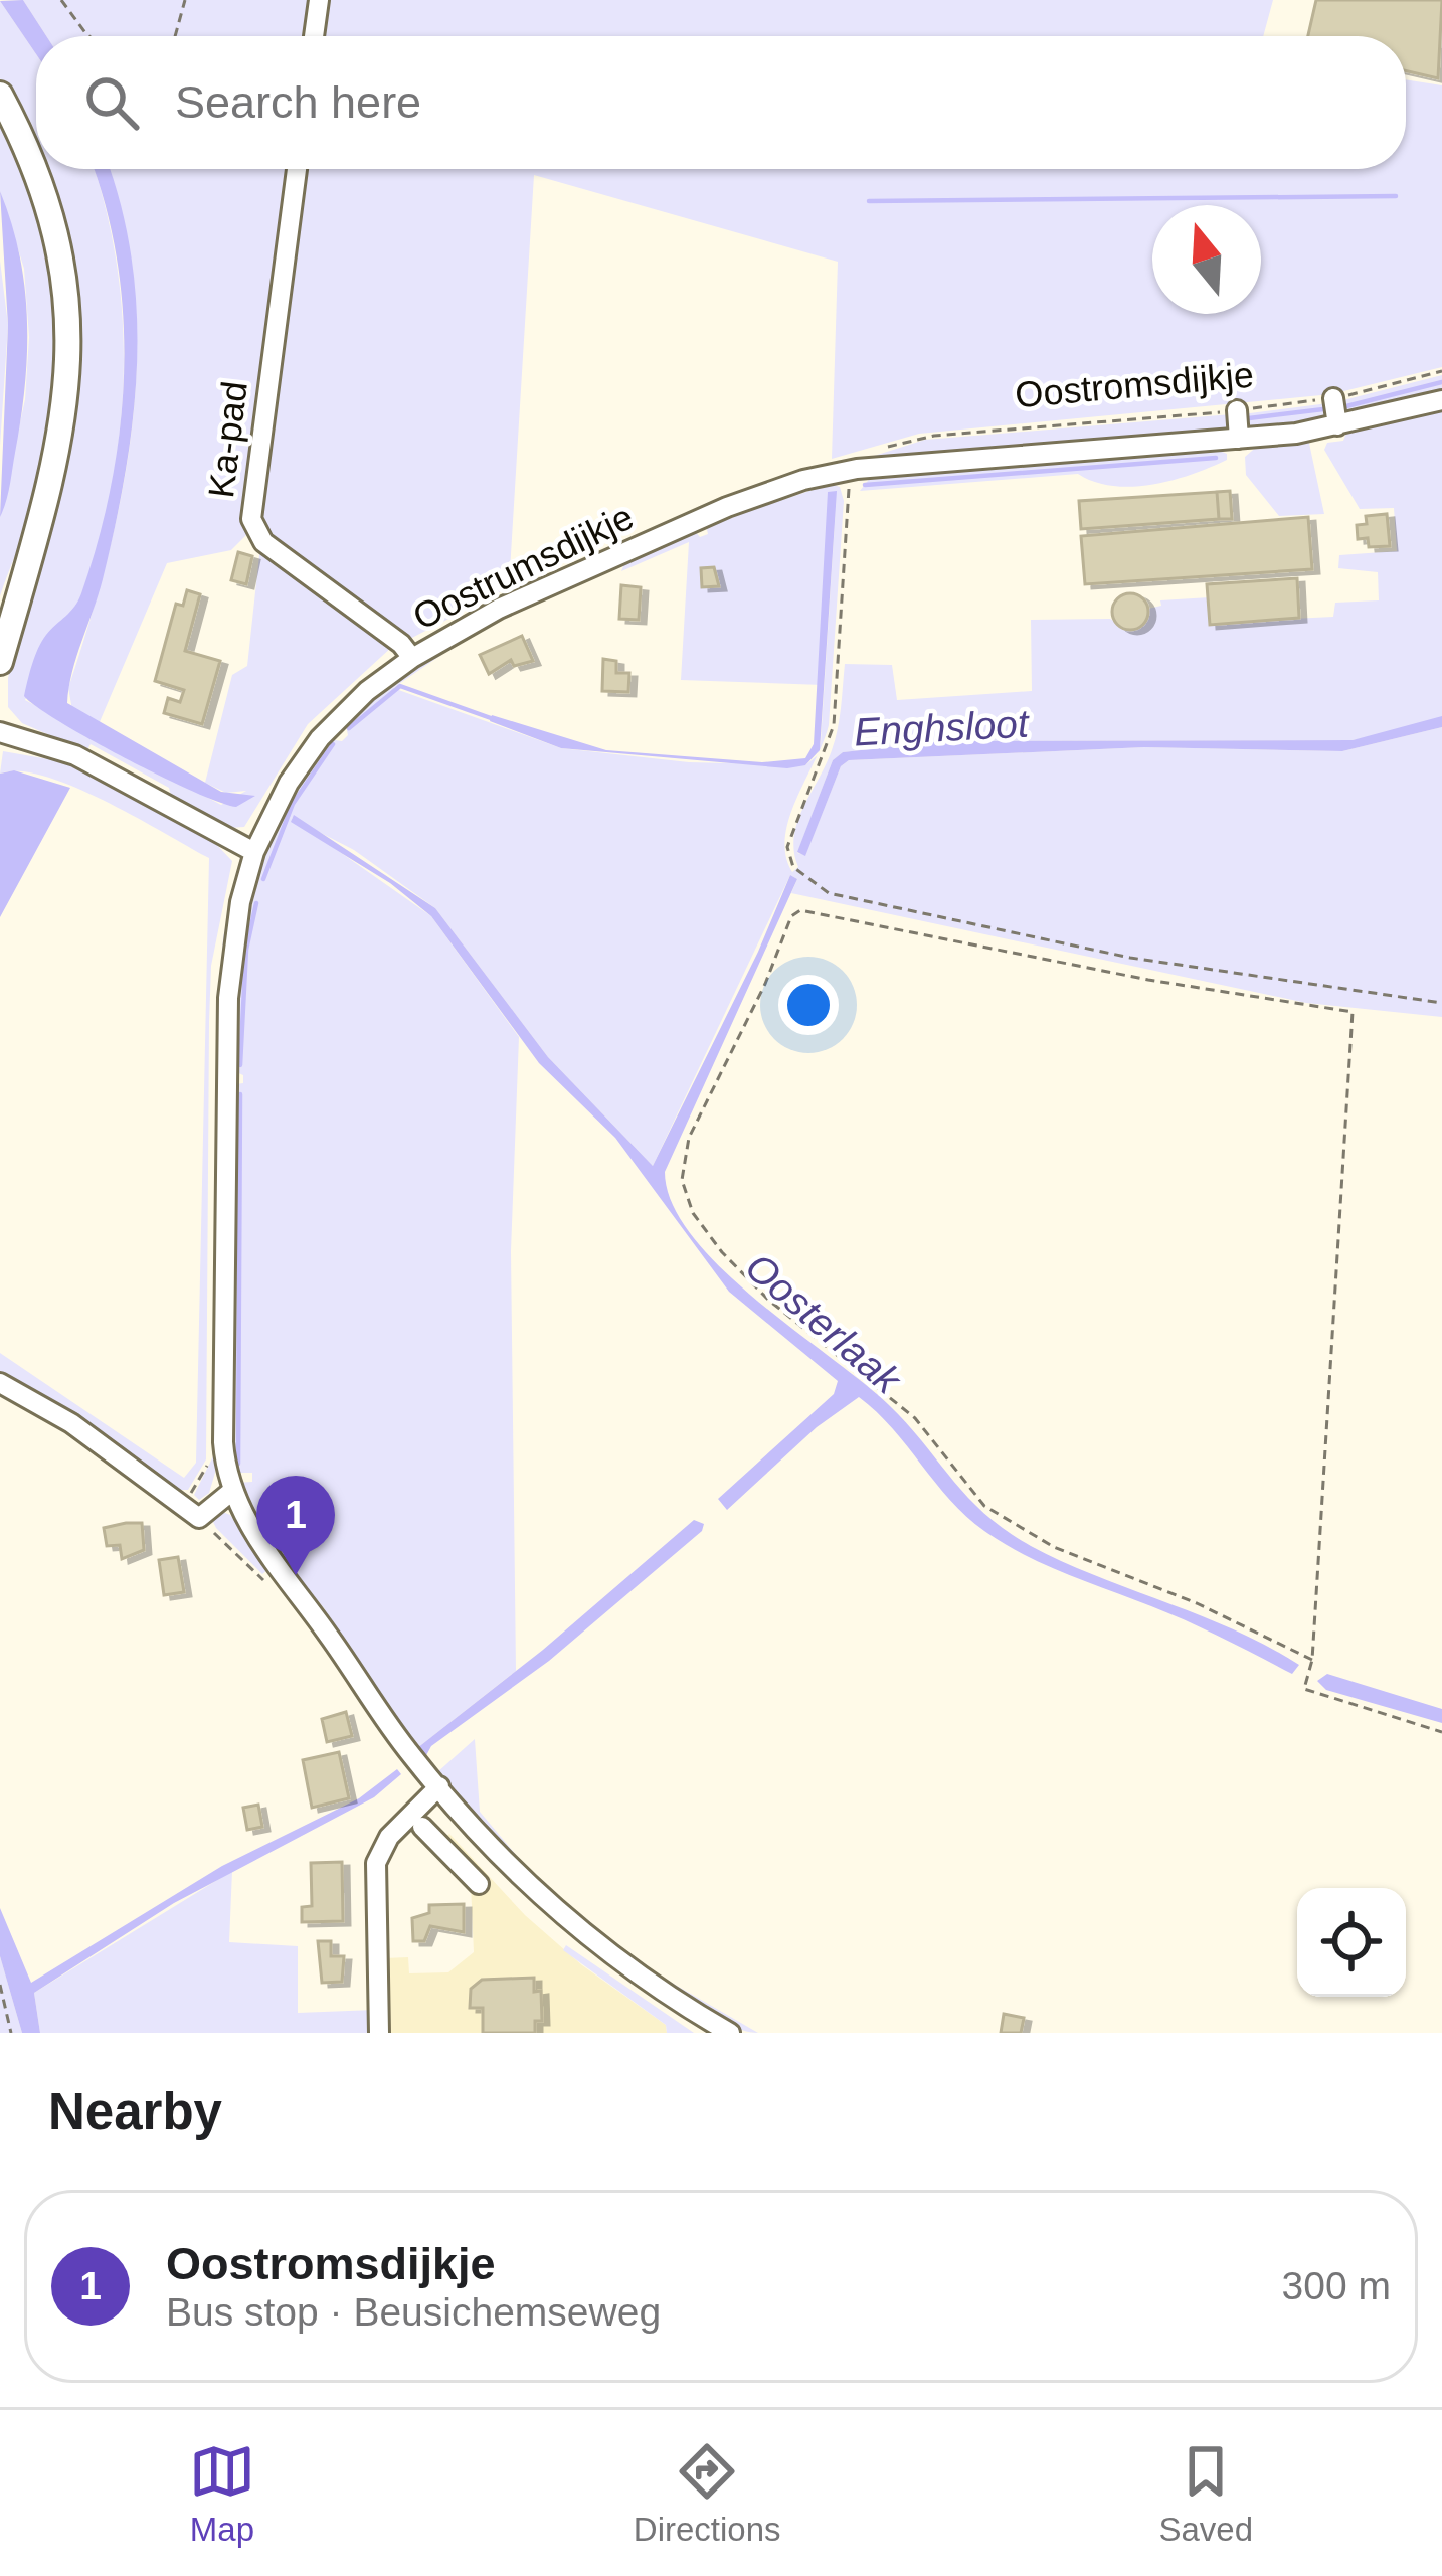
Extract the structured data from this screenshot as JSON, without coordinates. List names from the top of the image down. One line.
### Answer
{"streets":{"street":["Oostromsdijkje","Ka-pad","Oostrumsdijkje"]},"crossings":[["Oostromsdijkje","Oostrumsdijkje"],["Ka-pad","Oostrumsdijkje"]],"water":["Enghsloot","Oosterlaak"],"north":"top","page":{"search":"Search here","pins":"1","heading":"Nearby","list":[{"mark":"1","name":"Oostromsdijkje","note":"Bus stop · Beusichemseweg","value":"300 m"}],"nav":["Map","Directions","Saved"]}}
